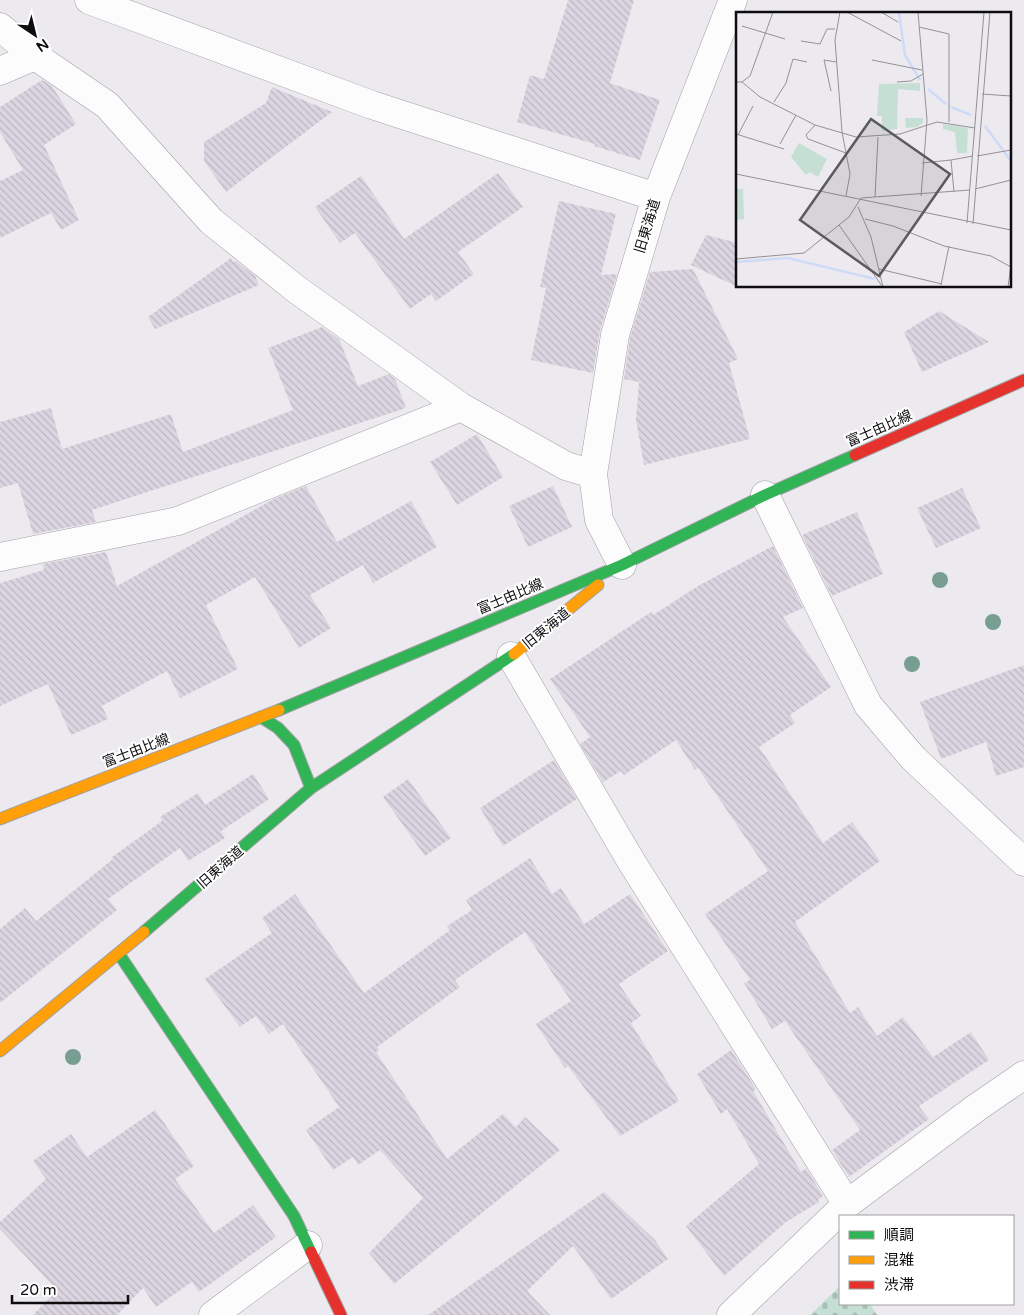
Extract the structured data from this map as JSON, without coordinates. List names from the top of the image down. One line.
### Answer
{"streets":{"street":["旧東海道","富士由比線"]},"crossings":[["旧東海道","富士由比線"]],"legend":["順調","混雑","渋滞"],"scale_bar":"20 m","north":"bottom right"}
